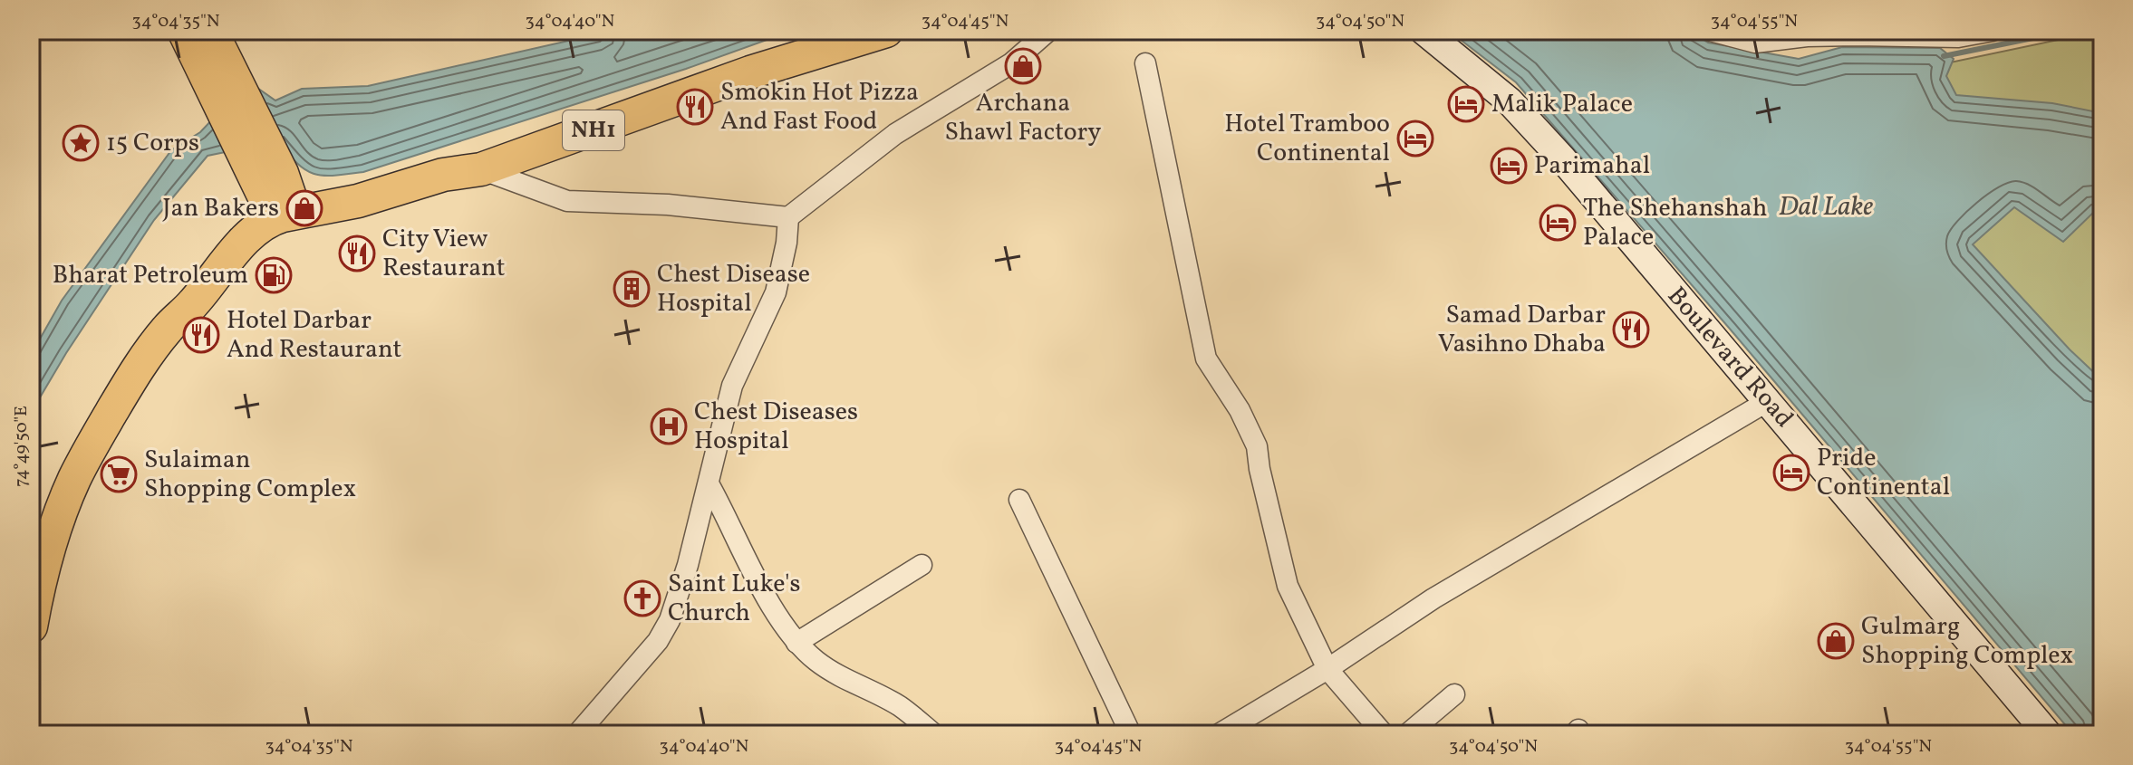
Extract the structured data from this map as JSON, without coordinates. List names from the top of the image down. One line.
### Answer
{"streets":{"highway":["NH1"],"main road":["Boulevard Road"]},"water":["Dal Lake"],"places":{"shop":["Archana Shawl Factory","Jan Bakers","Gulmarg Shopping Complex"],"hotel":["Malik Palace","Hotel Tramboo Continental","Parimahal","The Shehanshah Palace","Pride Continental"],"restaurant":["Smokin Hot Pizza And Fast Food","City View Restaurant","Samad Darbar Vasihno Dhaba","Hotel Darbar And Restaurant"],"place":["15 Corps"],"fuel station":["Bharat Petroleum"],"building":["Chest Disease Hospital"],"hospital":["Chest Diseases Hospital"],"supermarket":["Sulaiman Shopping Complex"],"church":["Saint Luke's Church"]},"coordinates":["34°04'35\"N","34°04'40\"N","34°04'45\"N","34°04'50\"N","34°04'55\"N","74°49'50\"E"]}
